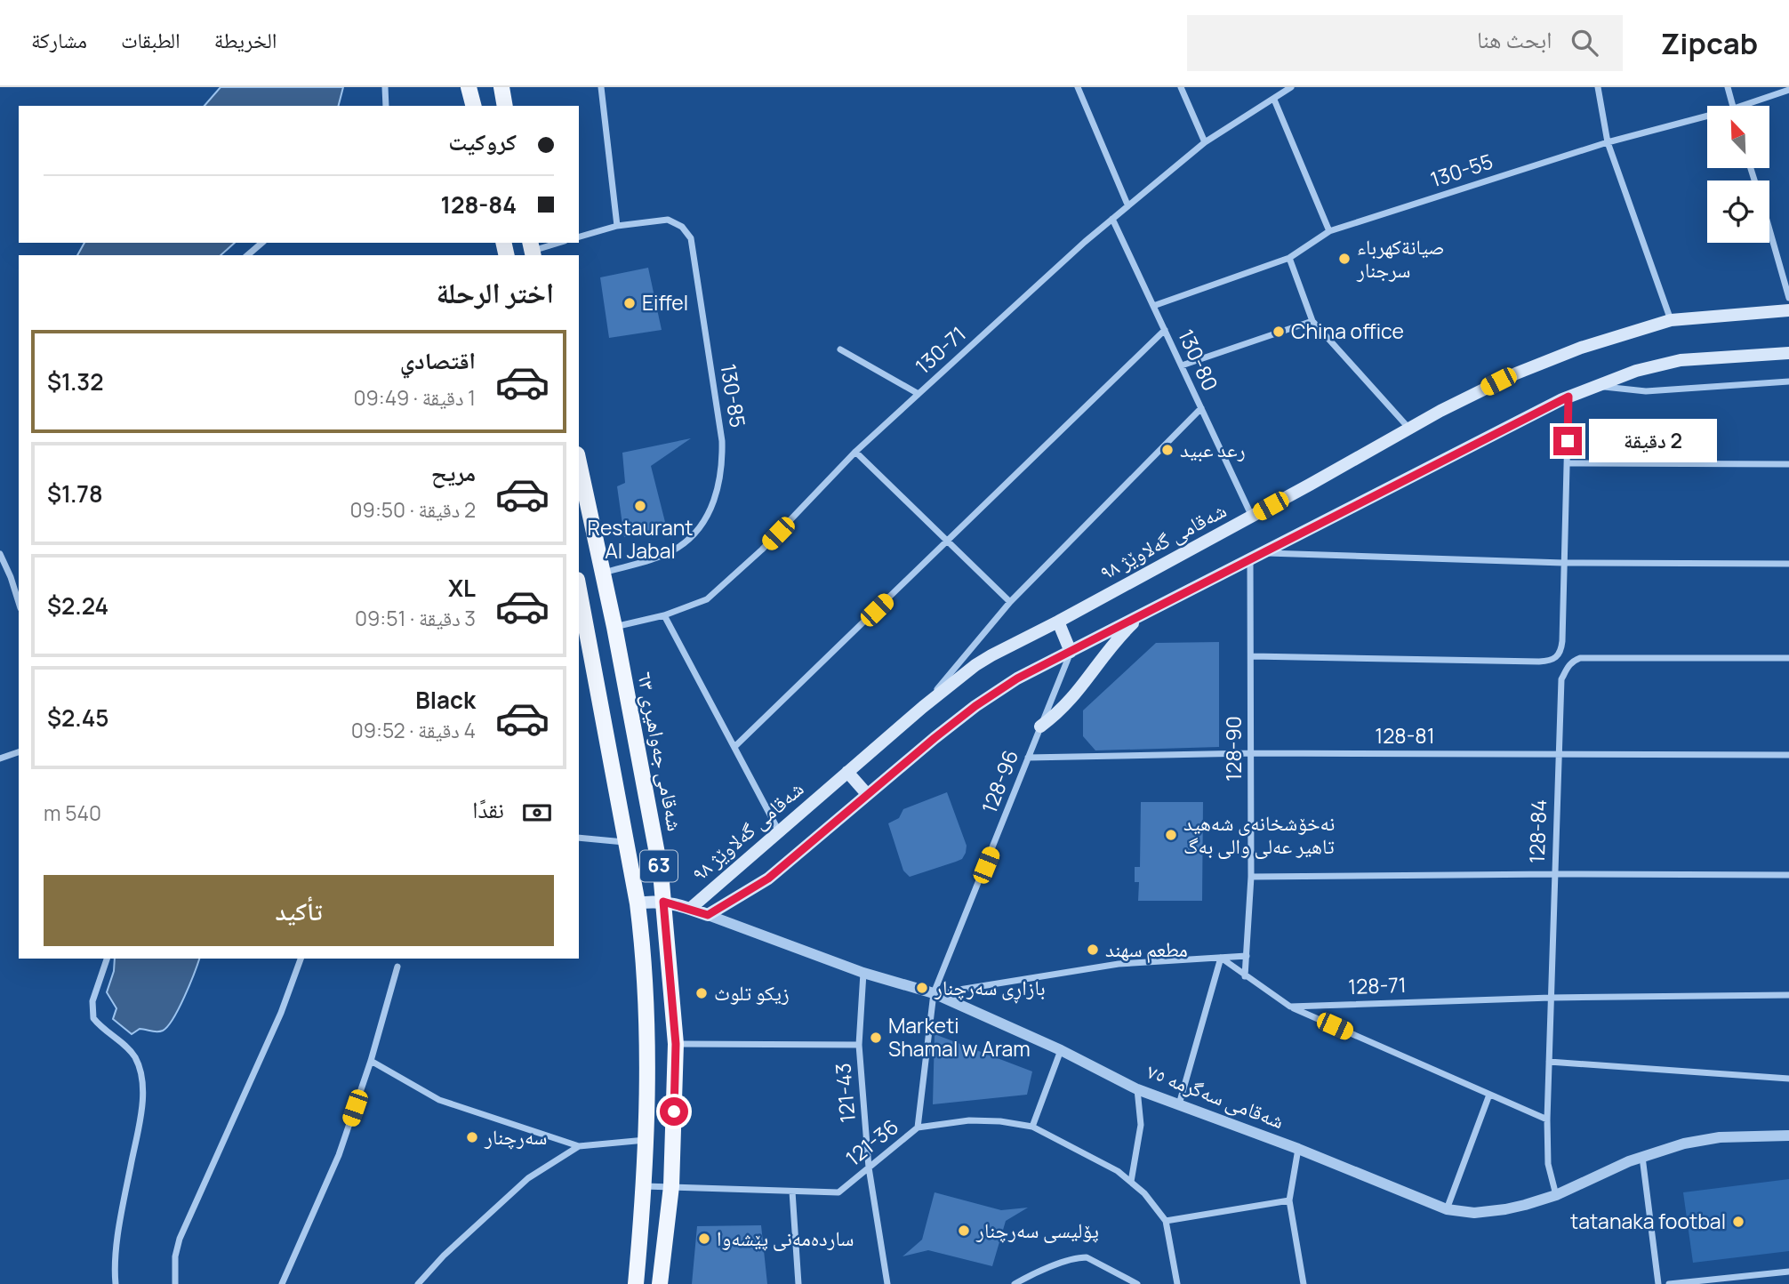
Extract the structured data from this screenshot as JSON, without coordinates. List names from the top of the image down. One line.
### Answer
{"streets":{"main road":["شەقامی گەلاوێژ ٩٨","شەقامی جەواهیری ٦٣","63","شەقامی سەگرمە ٧٥"],"street":["130-55","130-71","130-80","130-85","128-81","128-90","128-96","128-84","128-71","121-43","121-36"]},"crossings":[["130-55","130-80"],["130-71","130-80"],["130-71","شەقامی جەواهیری ٦٣"],["130-80","شەقامی گەلاوێژ ٩٨"],["130-85","شەقامی جەواهیری ٦٣"],["شەقامی گەلاوێژ ٩٨","128-90"],["شەقامی گەلاوێژ ٩٨","128-96"],["شەقامی گەلاوێژ ٩٨","شەقامی سەگرمە ٧٥"],["128-81","128-90"],["128-81","128-96"],["128-81","128-84"],["شەقامی جەواهیری ٦٣","شەقامی سەگرمە ٧٥"],["شەقامی جەواهیری ٦٣","121-36"],["128-96","شەقامی سەگرمە ٧٥"],["128-96","121-36"],["128-84","128-71"],["128-84","شەقامی سەگرمە ٧٥"],["63","شەقامی سەگرمە ٧٥"],["63","121-36"],["121-43","شەقامی سەگرمە ٧٥"],["121-43","121-36"]],"places":["صيانةكهرباء سرجنار","Eiffel","China office","رعد عبيد","Restaurant Al Jabal","نەخۆشخانەی شەهید تاهیر عەلی والی بەگ","مطعم سهند","بازاڕی سەرچنار","زيكو تلوث","Marketi Shamal w Aram","سەرچنار","tatanaka footbal","پۆلیسی سەرچنار","ساردەمەنی پێشەوا"],"north":"top left","page":{"header":"Zipcab","search":"ابحث هنا","nav":["الخريطة","الطبقات","مشاركة"],"banner":["كروكيت","128-84"],"heading":"اختر الرحلة","list":[{"name":"اقتصادي","note":"1 دقيقة · 09:49","value":"$1.32"},{"name":"مريح","note":"2 دقيقة · 09:50","value":"$1.78"},{"name":"XL","note":"3 دقيقة · 09:51","value":"$2.24"},{"name":"Black","note":"4 دقيقة · 09:52","value":"$2.45"}],"bubble":"2 دقيقة","pay":["نقدًا","540 m"],"buttons":"تأكيد"}}
